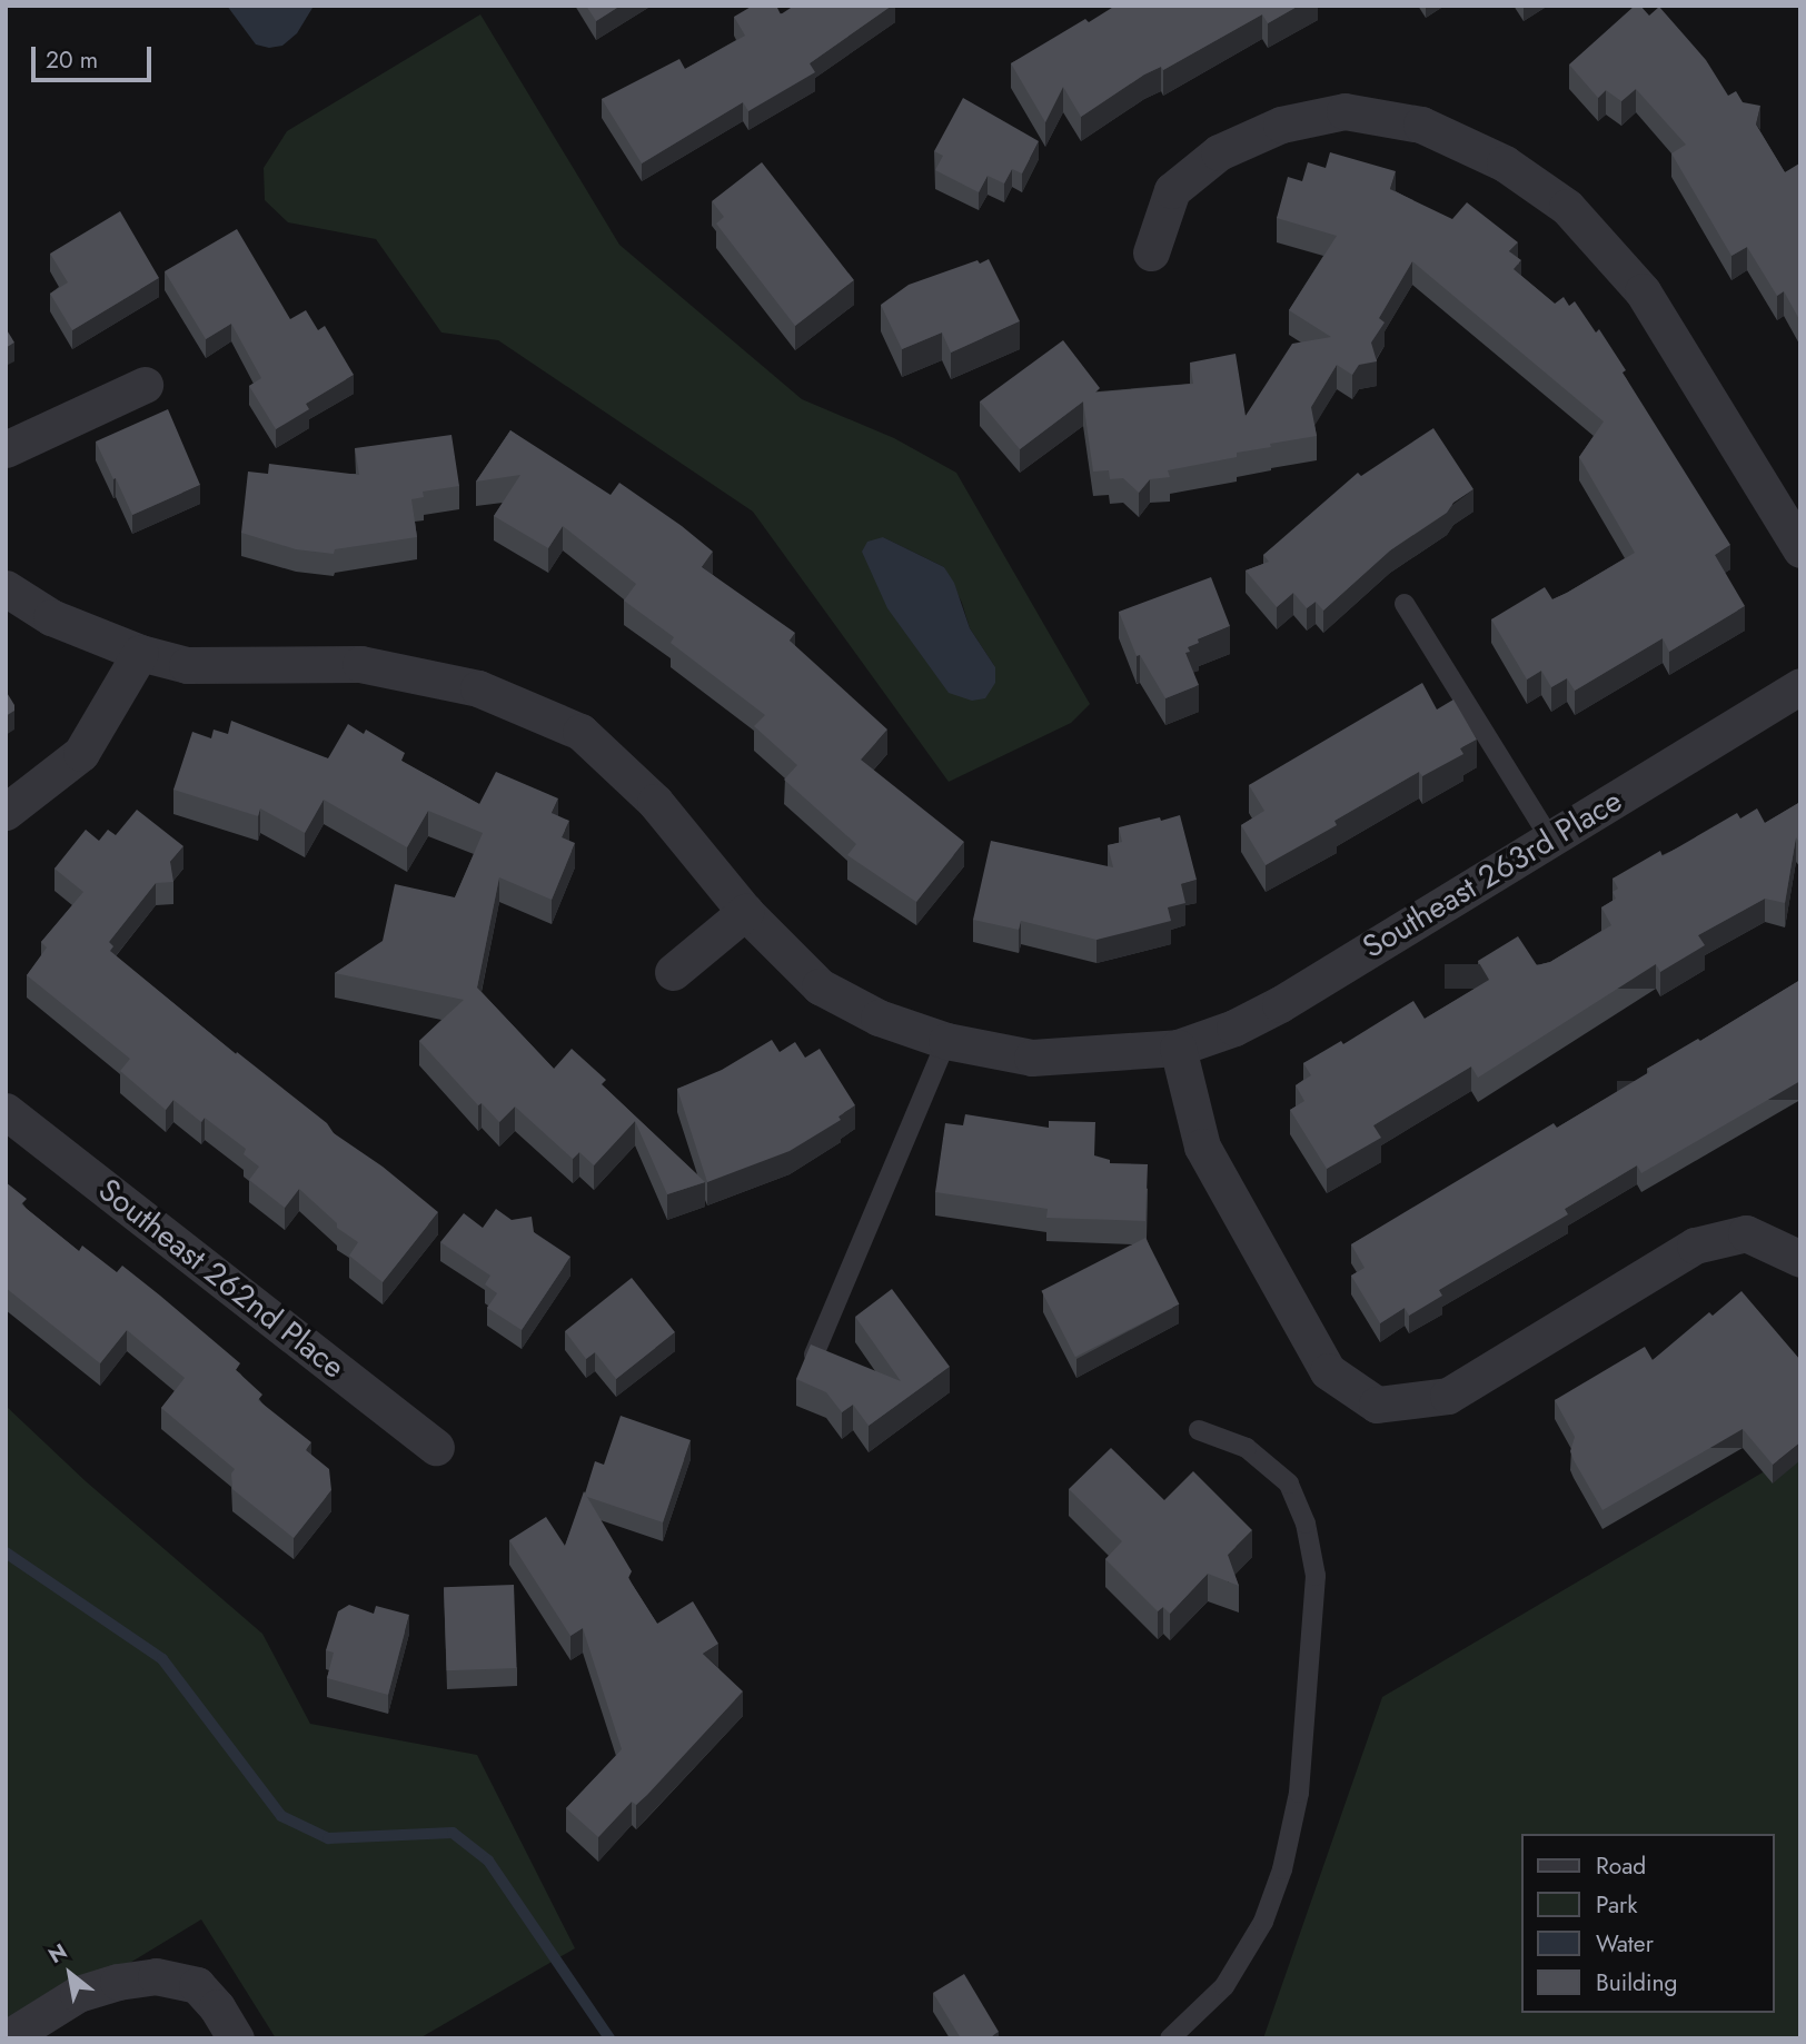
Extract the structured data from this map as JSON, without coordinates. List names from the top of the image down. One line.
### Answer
{"streets":{"street":["Southeast 263rd Place","Southeast 262nd Place"]},"legend":["Road","Park","Water","Building"],"scale_bar":"20 m","north":"top left"}
